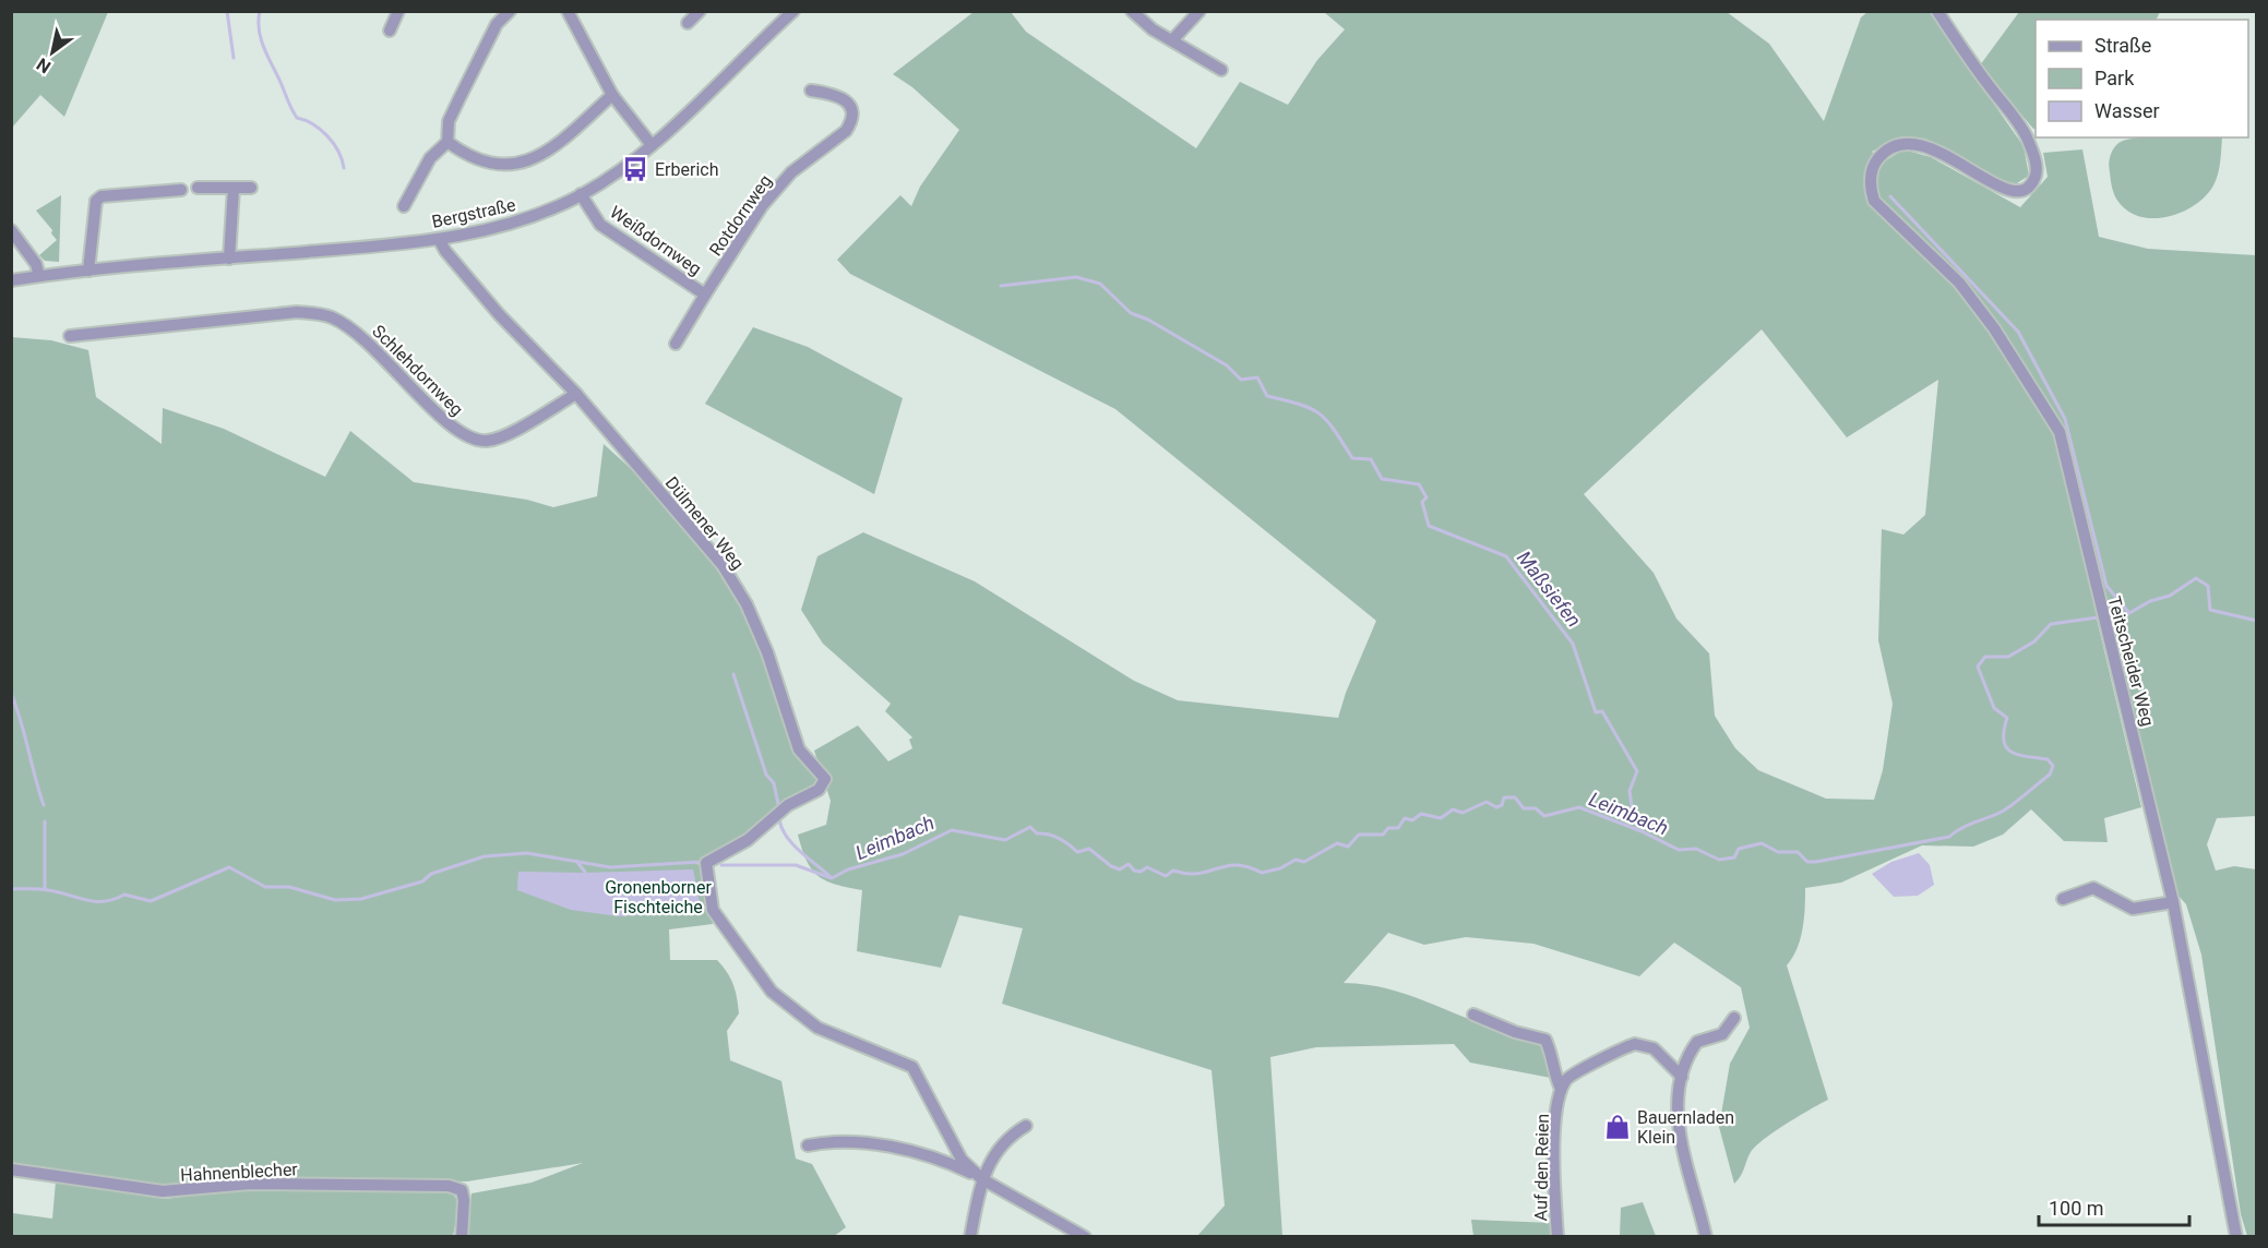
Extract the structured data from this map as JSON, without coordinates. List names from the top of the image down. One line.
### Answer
{"streets":{"street":["Bergstraße","Rotdornweg","Weißdornweg","Schlehdornweg","Dülmener Weg","Teitscheider Weg","Auf den Reien","Hahnenblecher"]},"crossings":[["Bergstraße","Weißdornweg"],["Bergstraße","Dülmener Weg"],["Rotdornweg","Weißdornweg"],["Schlehdornweg","Dülmener Weg"]],"water":["Maßsiefen","Leimbach"],"parks":["Gronenborner Fischteiche"],"places":{"bus stop":["Erberich"],"shop":["Bauernladen Klein"]},"legend":["Straße","Park","Wasser"],"scale_bar":"100 m","north":"bottom left"}
